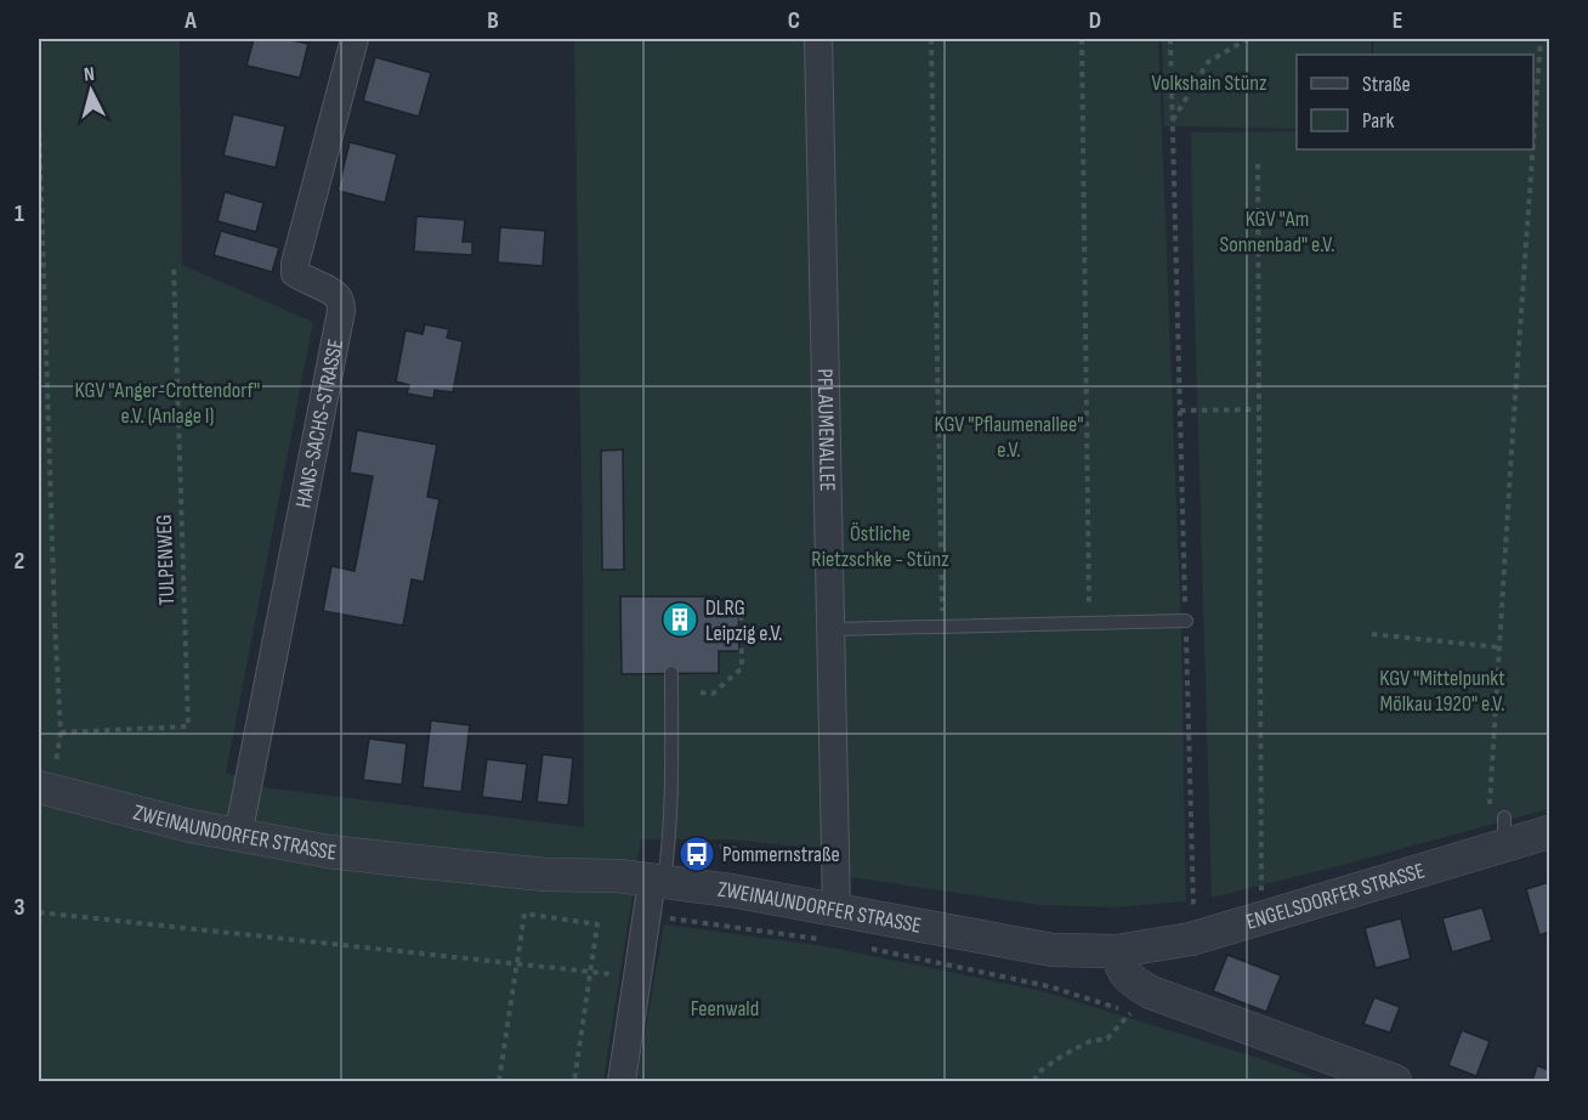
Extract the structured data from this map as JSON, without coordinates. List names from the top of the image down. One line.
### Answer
{"streets":{"street":["HANS-SACHS-STRASSE","PFLAUMENALLEE","ZWEINAUNDORFER STRASSE","ENGELSDORFER STRASSE"],"path":["TULPENWEG"]},"crossings":[["HANS-SACHS-STRASSE","ZWEINAUNDORFER STRASSE"],["PFLAUMENALLEE","ZWEINAUNDORFER STRASSE"],["ZWEINAUNDORFER STRASSE","ENGELSDORFER STRASSE"]],"parks":["Volkshain Stünz","KGV \"Am Sonnenbad\" e.V.","KGV \"Anger-Crottendorf\" e.V. (Anlage I)","KGV \"Pflaumenallee\" e.V.","Östliche Rietzschke - Stünz","KGV \"Mittelpunkt Mölkau 1920\" e.V.","Feenwald"],"places":{"building":["DLRG Leipzig e.V."],"bus stop":["Pommernstraße"]},"legend":["Straße","Park"],"north":"top","grid":{"columns":["A","B","C","D","E"],"rows":["1","2","3"]}}
